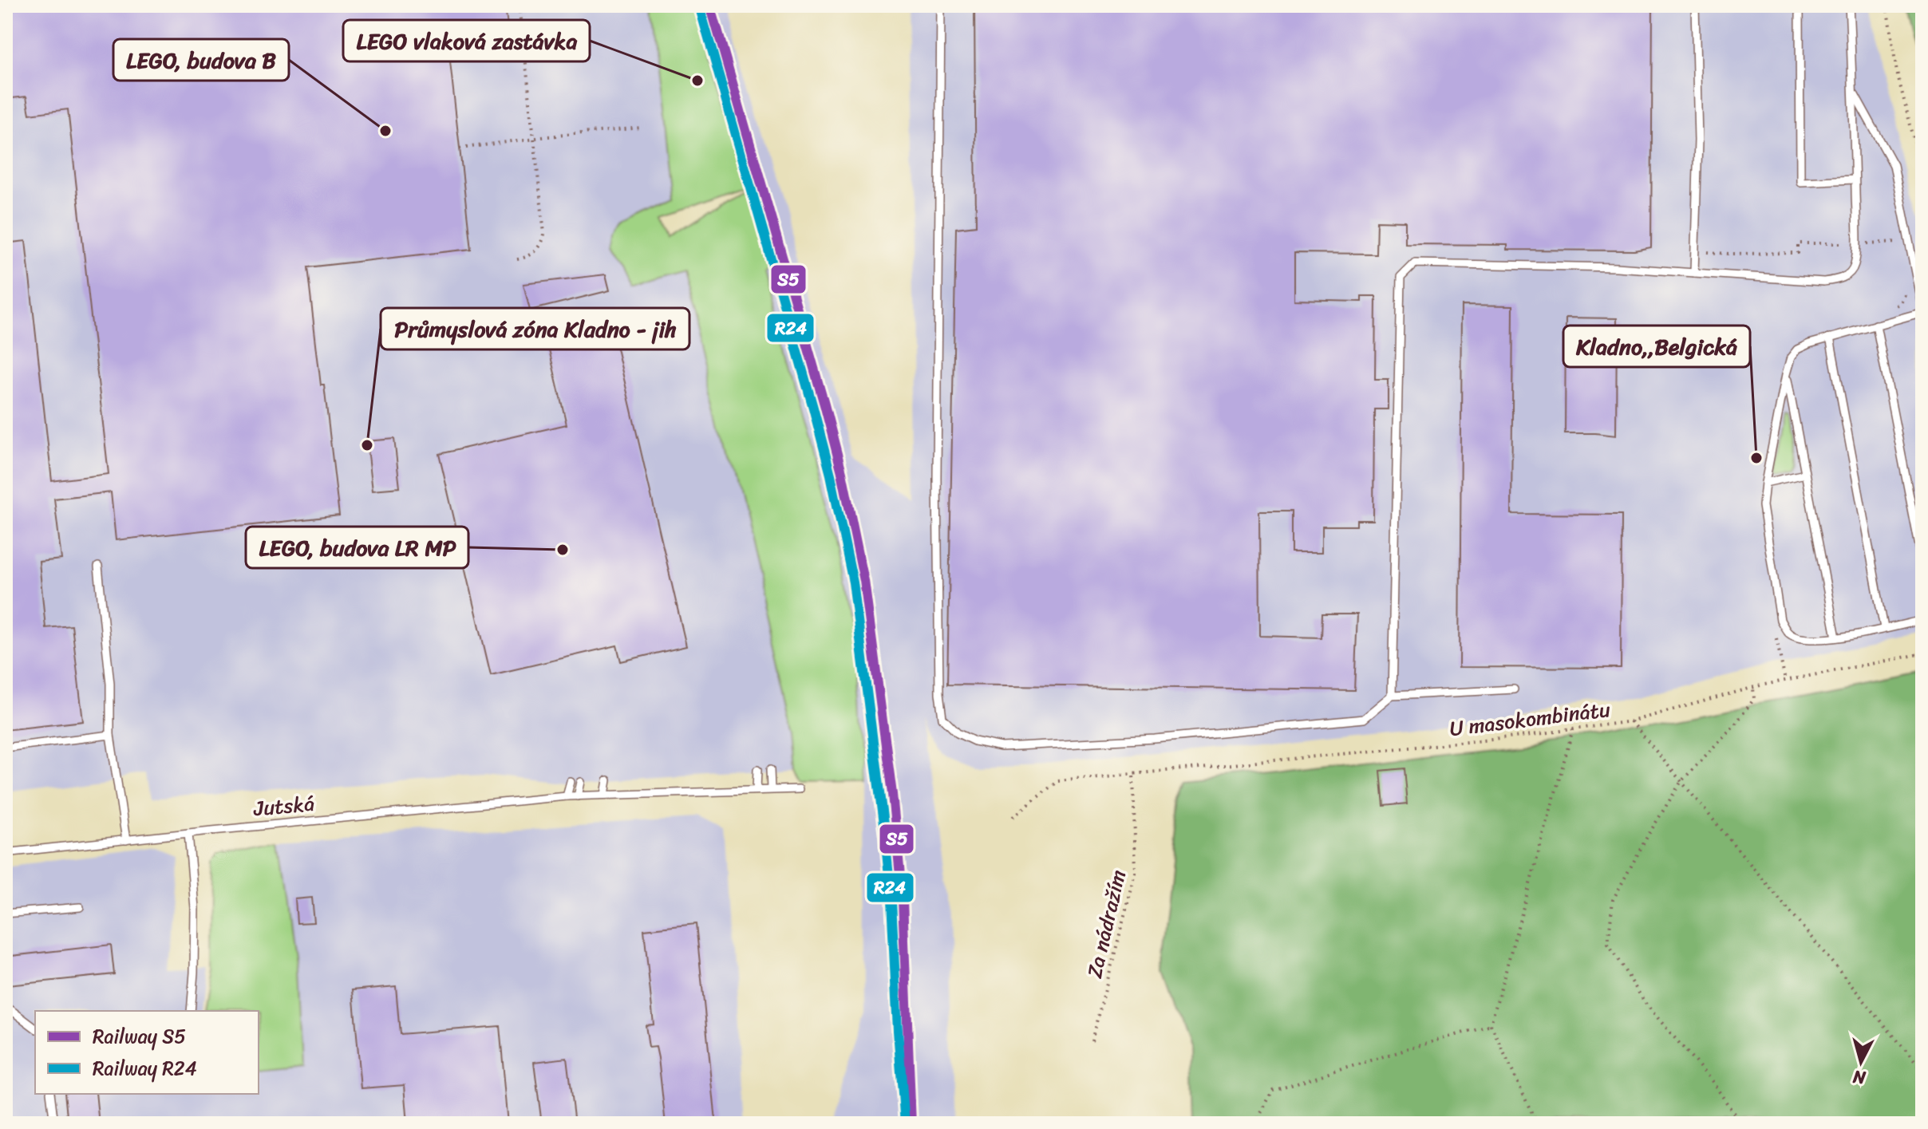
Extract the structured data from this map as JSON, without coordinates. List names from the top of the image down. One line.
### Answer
{"streets":{"lane":["Jutská"],"path":["U masokombinátu","Za nádražím"]},"crossings":[["U masokombinátu","Za nádražím"]],"places":["LEGO vlaková zastávka","LEGO, budova B","Průmyslová zóna Kladno - jih","Kladno,,Belgická","LEGO, budova LR MP"],"lines":["rail line S5","rail line R24"],"legend":["Railway S5","Railway R24"],"north":"bottom"}
